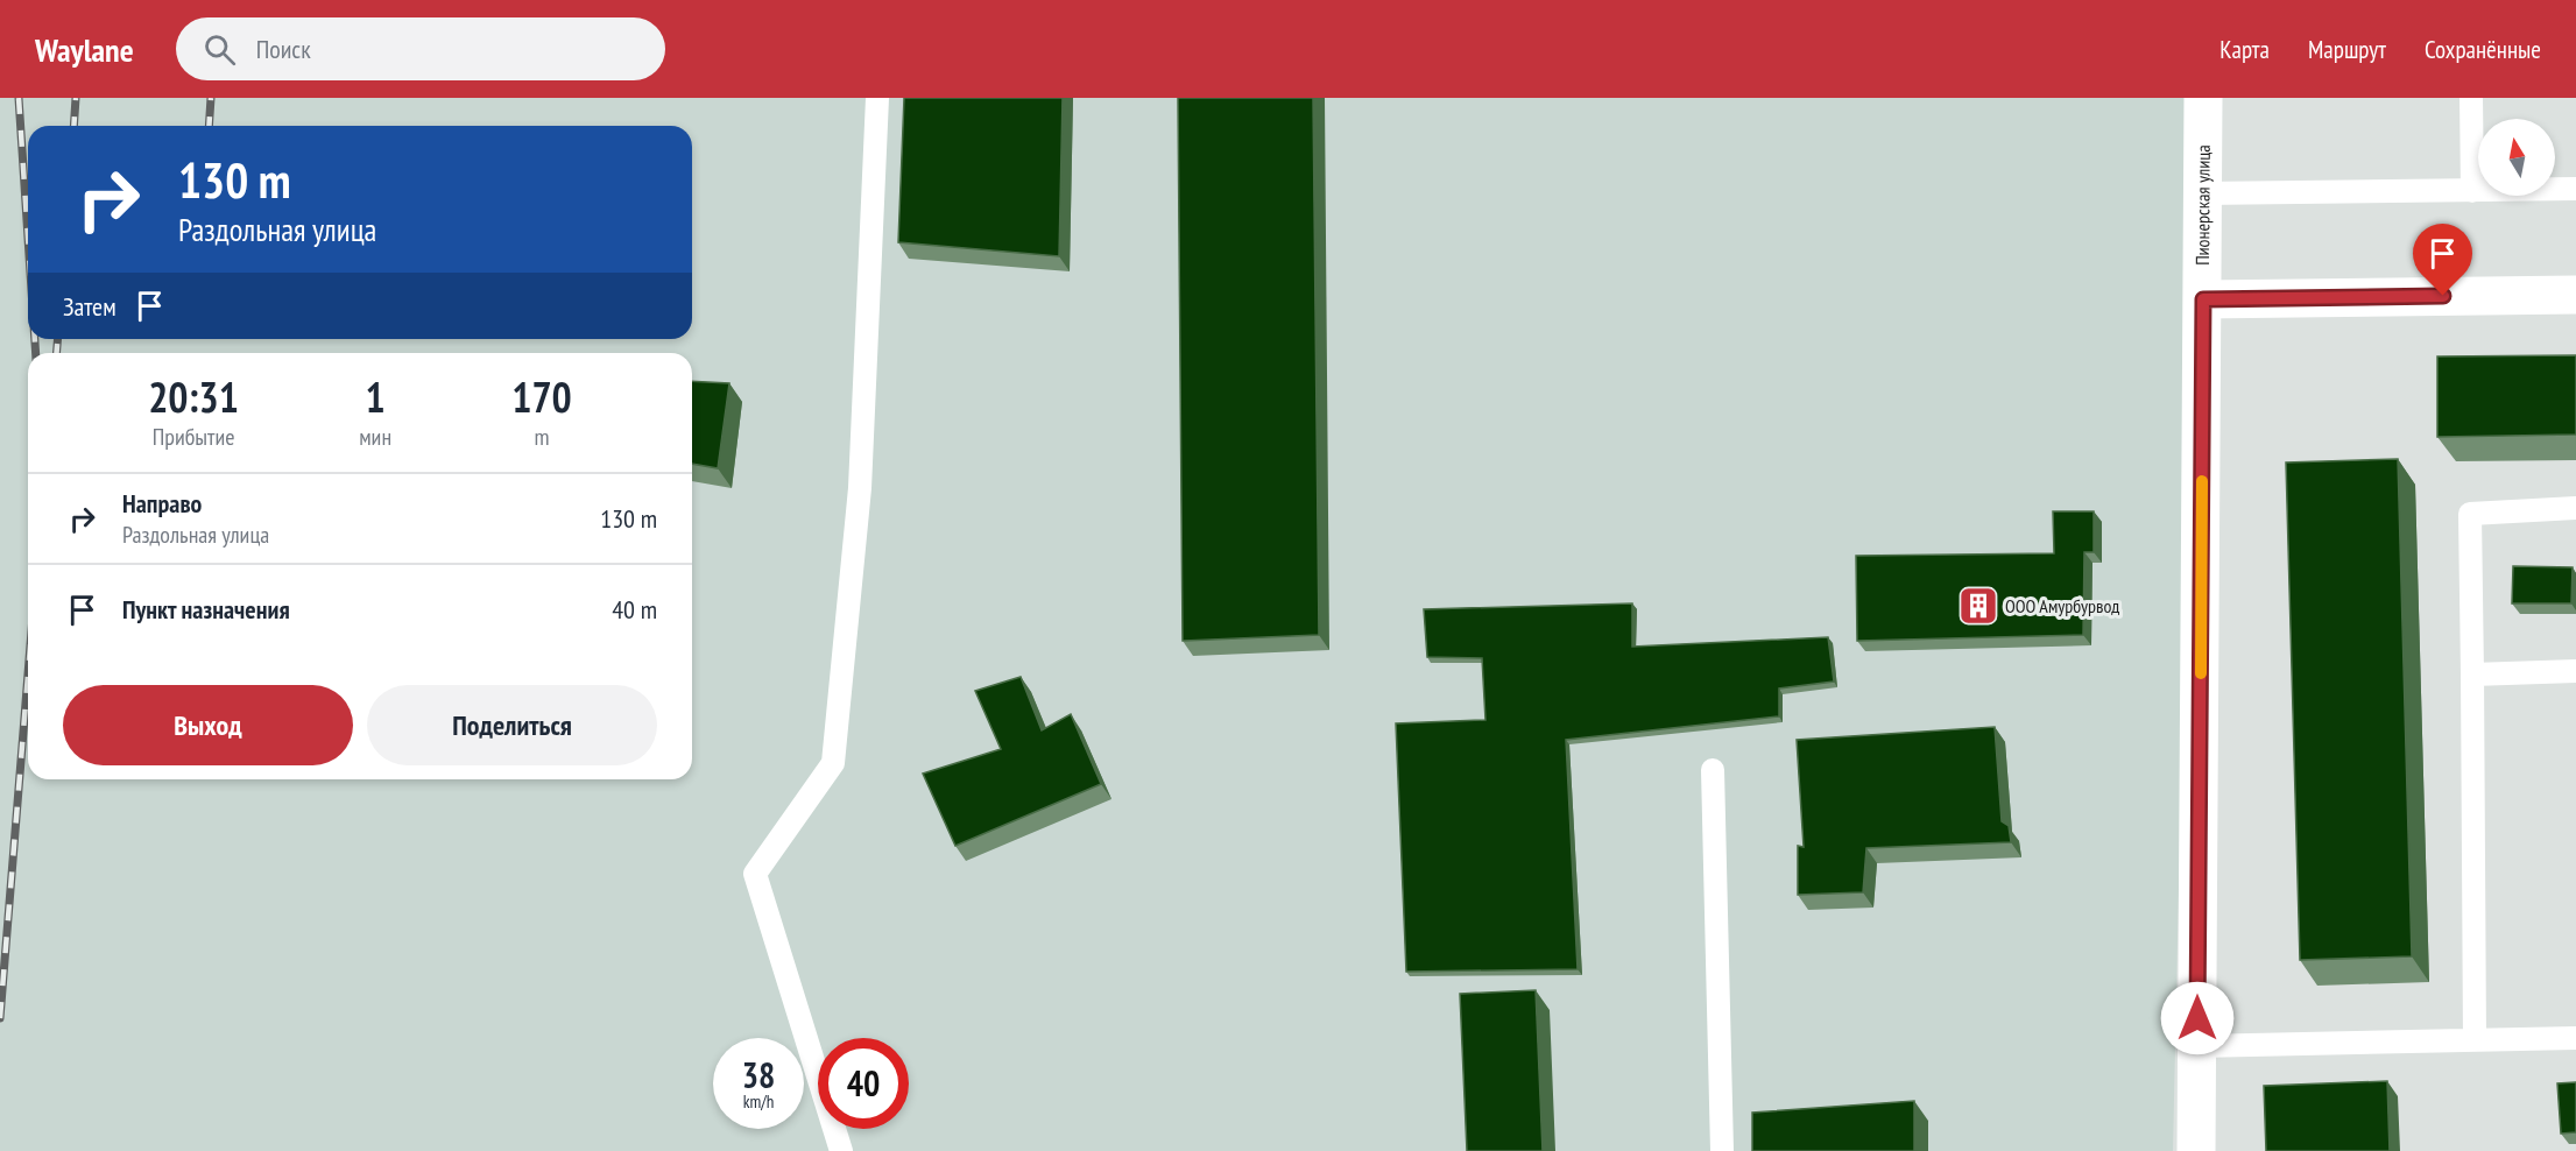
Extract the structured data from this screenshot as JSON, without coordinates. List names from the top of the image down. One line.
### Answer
{"streets":{"street":["Пионерская улица"]},"places":{"building":["ООО Амурбурвод"]},"north":"top","page":{"header":"Waylane","search":"Поиск","nav":["Карта","Маршрут","Сохранённые"],"turn":["130 m","Раздольная улица"],"then":"Затем","eta":["20:31","Прибытие","1","мин","170","m"],"list":[{"name":"Направо","note":"Раздольная улица","value":"130 m"},{"name":"Пункт назначения","value":"40 m"}],"buttons":["Выход","Поделиться"],"speed":"38 km/h","limit":"40"}}
